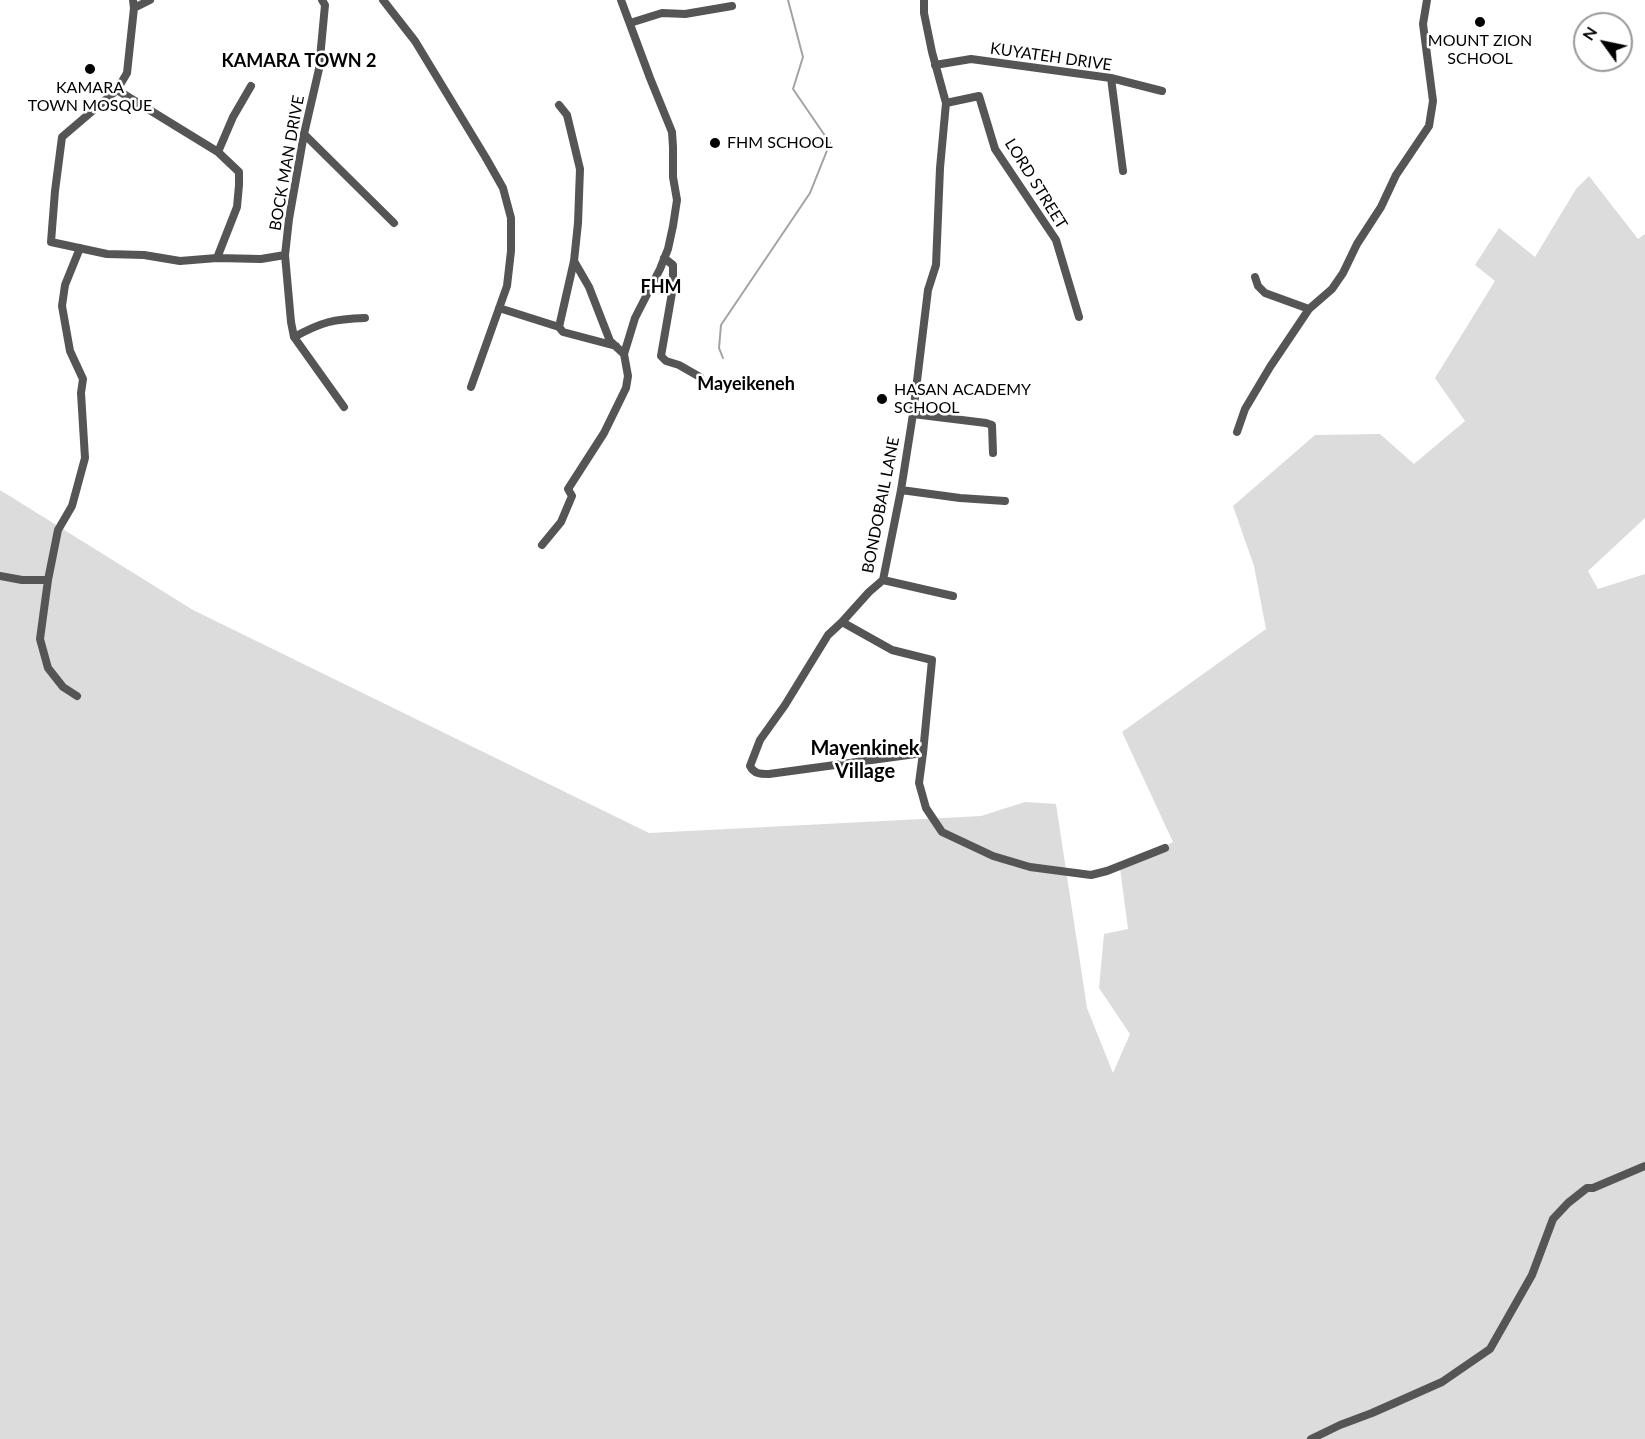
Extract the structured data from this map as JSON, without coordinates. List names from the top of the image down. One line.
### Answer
{"streets":{"street":["KUYATEH DRIVE","BOCK MAN DRIVE","LORD STREET","BONDOBAIL LANE"]},"crossings":[["KUYATEH DRIVE","BONDOBAIL LANE"],["LORD STREET","BONDOBAIL LANE"]],"districts":["KAMARA TOWN 2","FHM","Mayeikeneh","Mayenkinek Village"],"places":["MOUNT ZION SCHOOL","KAMARA TOWN MOSQUE","FHM SCHOOL","HASAN ACADEMY SCHOOL"],"north":"top left"}
